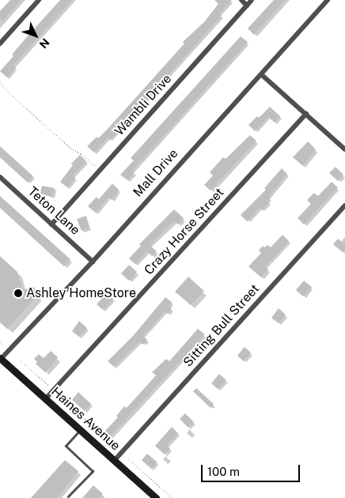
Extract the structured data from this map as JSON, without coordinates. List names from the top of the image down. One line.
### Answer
{"streets":{"main road":["Haines Avenue"],"street":["Wambli Drive","Mall Drive","Teton Lane","Crazy Horse Street","Sitting Bull Street"]},"crossings":[["Wambli Drive","Teton Lane"],["Mall Drive","Teton Lane"],["Mall Drive","Haines Avenue"],["Crazy Horse Street","Haines Avenue"],["Sitting Bull Street","Haines Avenue"]],"places":["Ashley HomeStore"],"scale_bar":"100 m","north":"bottom right"}
